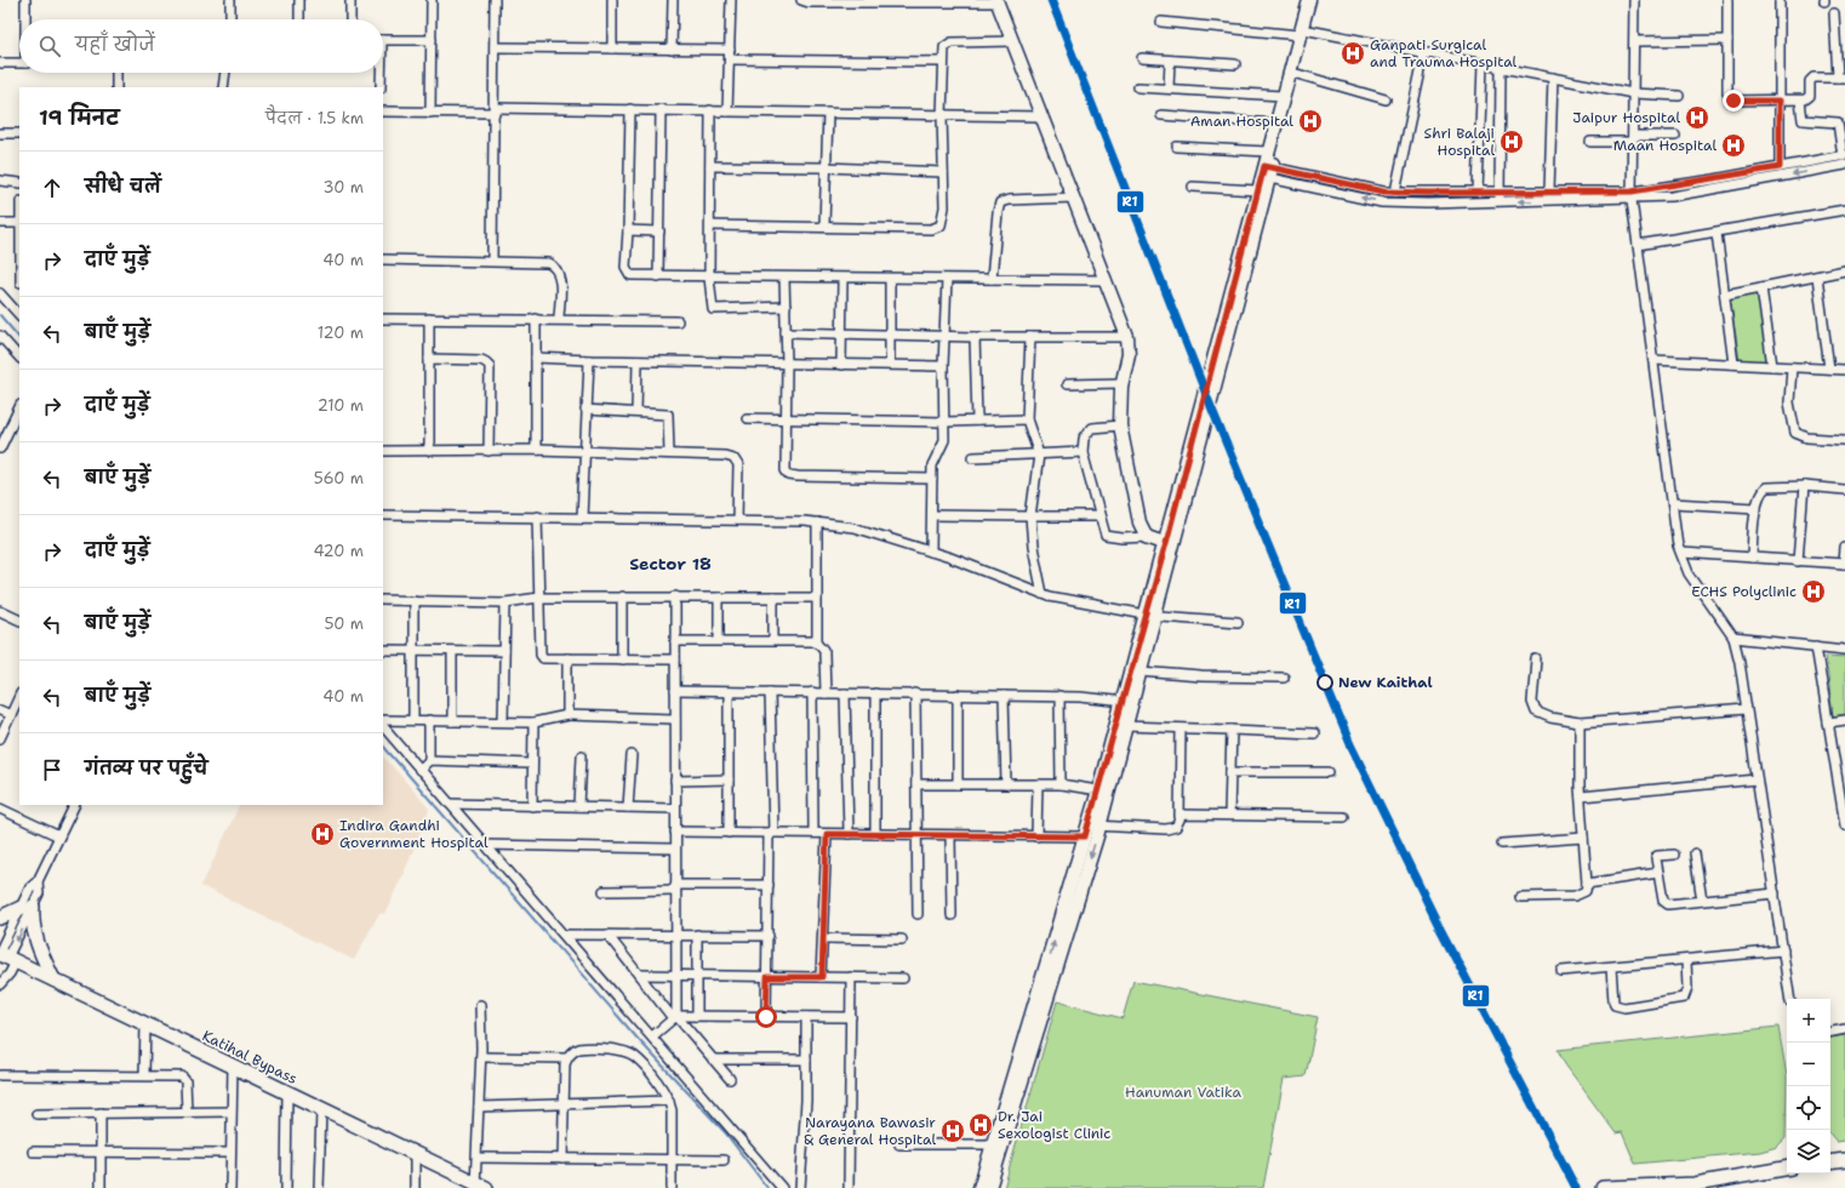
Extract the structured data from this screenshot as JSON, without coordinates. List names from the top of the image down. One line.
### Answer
{"streets":{"main road":["Katihal Bypass"]},"districts":["Sector 18"],"parks":["Hanuman Vatika"],"places":{"hospital":["Ganpati Surgical and Trauma Hospital","Jaipur Hospital","Aman Hospital","Shri Balaji Hospital","Maan Hospital","ECHS Polyclinic","Indira Gandhi Government Hospital","Dr. Jai Sexologist Clinic","Narayana Bawasir & General Hospital"],"other":["New Kaithal"]},"lines":["transit line R1"],"page":{"search":"यहाँ खोजें","heading":["19 मिनट","पैदल · 1.5 km"],"list":[["सीधे चलें","30 m"],["दाएँ मुड़ें","40 m"],["बाएँ मुड़ें","120 m"],["दाएँ मुड़ें","210 m"],["बाएँ मुड़ें","560 m"],["दाएँ मुड़ें","420 m"],["बाएँ मुड़ें","50 m"],["बाएँ मुड़ें","40 m"],"गंतव्य पर पहुँचे"],"map_buttons":["+","−"]}}
